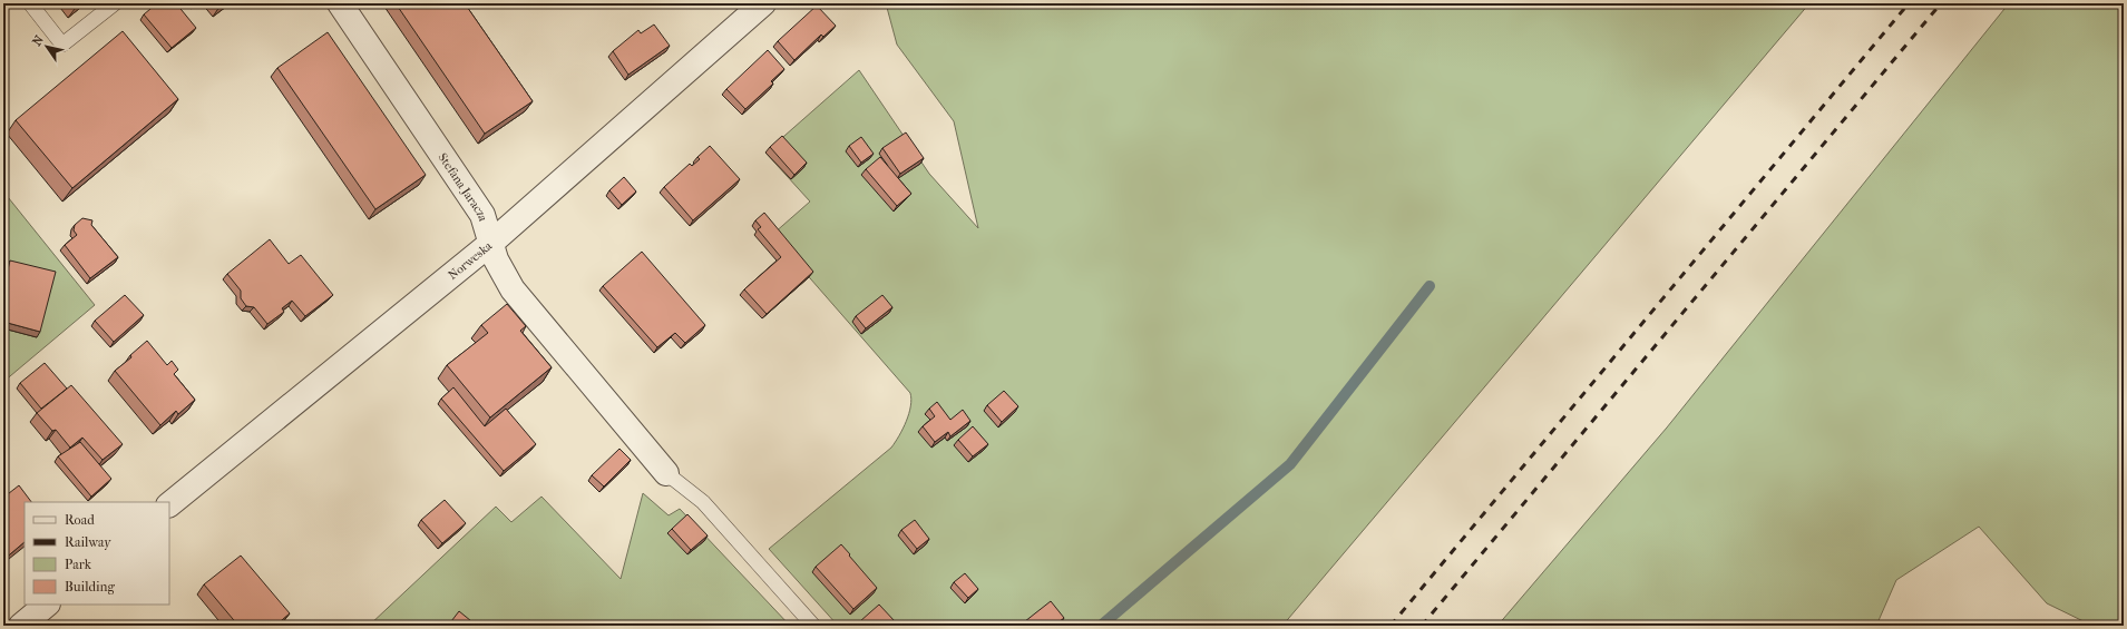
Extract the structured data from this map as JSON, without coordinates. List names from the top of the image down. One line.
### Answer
{"streets":{"street":["Stefana Jaracza","Norweska"]},"crossings":[["Stefana Jaracza","Norweska"]],"legend":["Road","Railway","Park","Building"],"north":"top left"}
